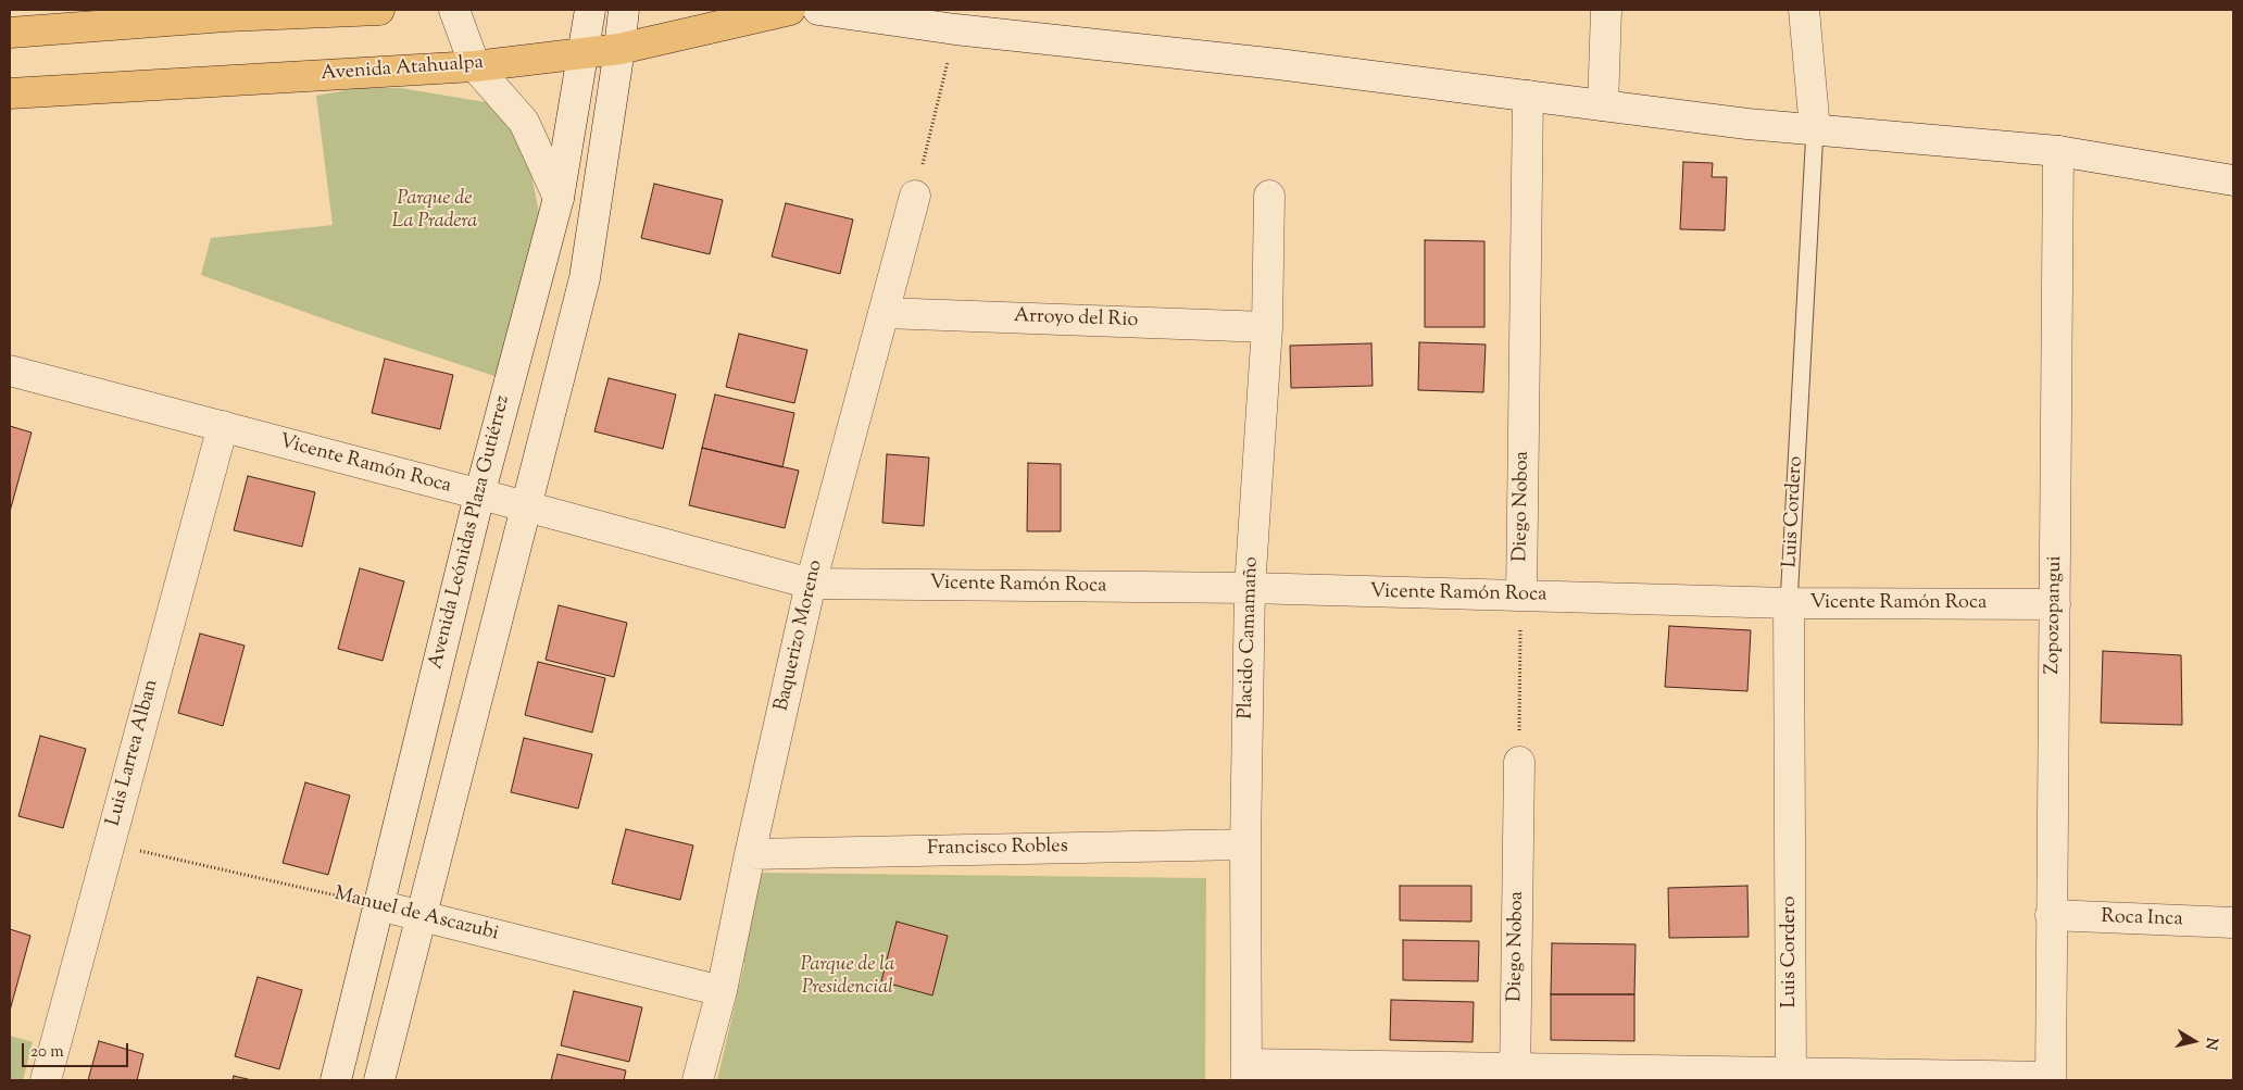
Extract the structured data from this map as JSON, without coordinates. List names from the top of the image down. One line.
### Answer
{"streets":{"main road":["Avenida Atahualpa"],"street":["Arroyo del Rio","Vicente Ramón Roca","Diego Noboa","Luis Cordero","Avenida Leónidas Plaza Gutiérrez","Zopozopangui","Baquerizo Moreno","Placido Camamaño","Luis Larrea Alban","Francisco Robles","Manuel de Ascazubi","Roca Inca"]},"crossings":[["Avenida Atahualpa","Avenida Leónidas Plaza Gutiérrez"],["Arroyo del Rio","Baquerizo Moreno"],["Arroyo del Rio","Placido Camamaño"],["Vicente Ramón Roca","Diego Noboa"],["Vicente Ramón Roca","Luis Cordero"],["Vicente Ramón Roca","Avenida Leónidas Plaza Gutiérrez"],["Vicente Ramón Roca","Zopozopangui"],["Vicente Ramón Roca","Baquerizo Moreno"],["Vicente Ramón Roca","Placido Camamaño"],["Vicente Ramón Roca","Luis Larrea Alban"],["Avenida Leónidas Plaza Gutiérrez","Manuel de Ascazubi"],["Zopozopangui","Roca Inca"],["Baquerizo Moreno","Francisco Robles"],["Baquerizo Moreno","Manuel de Ascazubi"],["Placido Camamaño","Francisco Robles"],["Luis Larrea Alban","Manuel de Ascazubi"]],"parks":["Parque de La Pradera","Parque de la Presidencial"],"scale_bar":"20 m","north":"right"}
